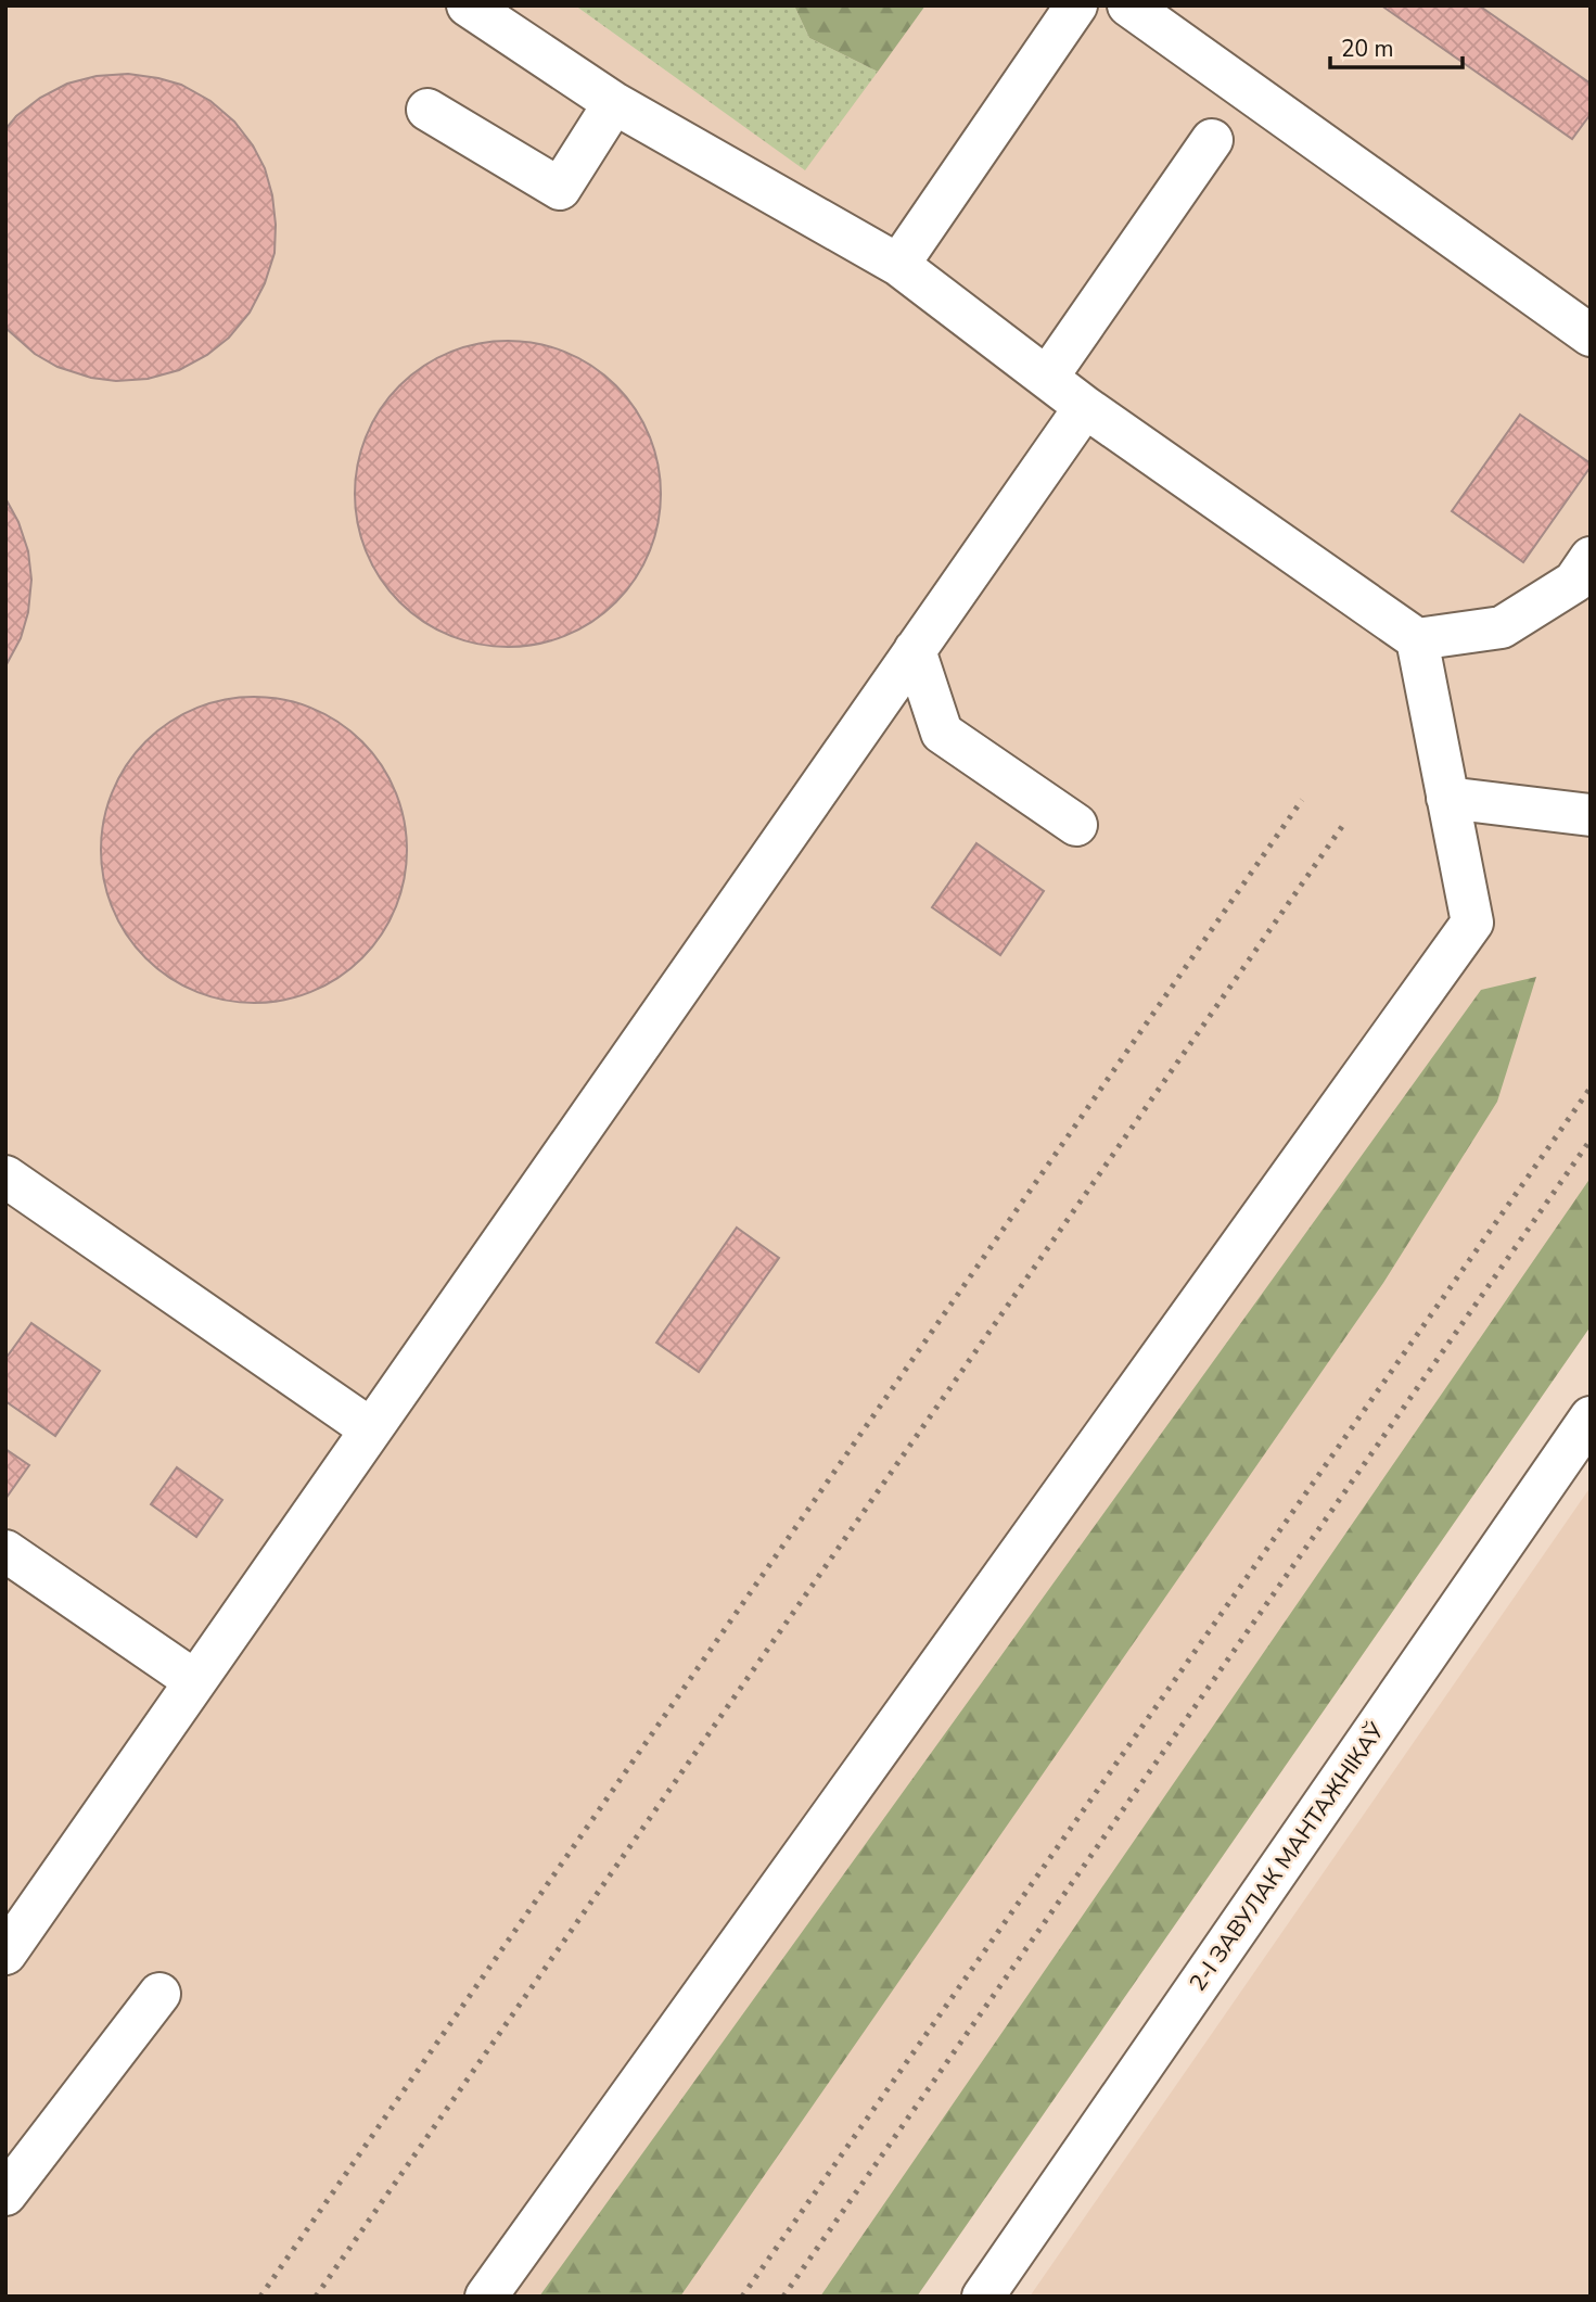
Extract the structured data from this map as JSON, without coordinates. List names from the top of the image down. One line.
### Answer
{"streets":{"street":["2-І ЗАВУЛАК МАНТАЖНІКАЎ"]},"scale_bar":"20 m"}
